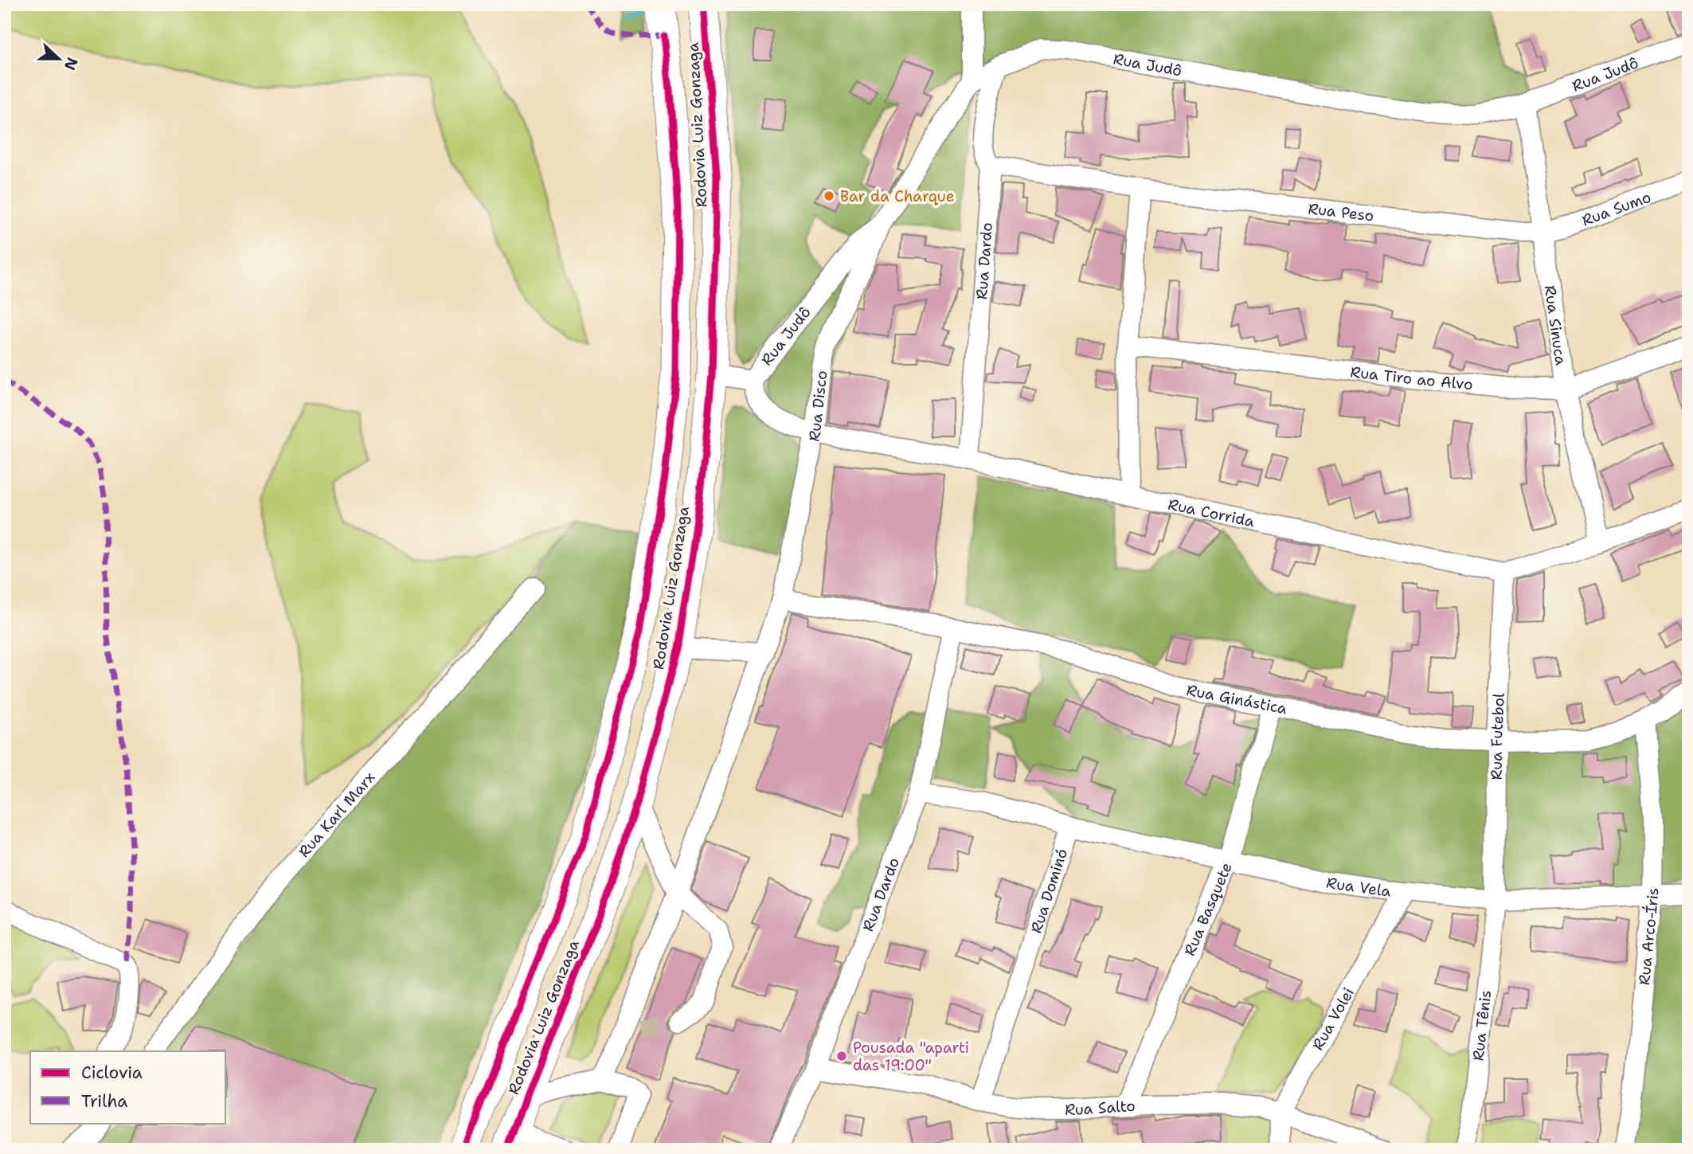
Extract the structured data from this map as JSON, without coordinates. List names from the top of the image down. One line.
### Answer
{"streets":{"highway":["Rodovia Luiz Gonzaga"],"street":["Rua Judô","Rua Sumo","Rua Peso","Rua Dardo","Rua Sinuca","Rua Tiro ao Alvo","Rua Disco","Rua Corrida","Rua Ginástica","Rua Futebol","Rua Karl Marx","Rua Vela","Rua Dominó","Rua Basquete","Rua Arco-Íris","Rua Volei","Rua Tênis","Rua Salto"]},"crossings":[["Rua Judô","Rua Dardo"],["Rua Judô","Rua Sinuca"],["Rua Judô","Rua Disco"],["Rua Judô","Rua Corrida"],["Rua Sumo","Rua Peso"],["Rua Sumo","Rua Sinuca"],["Rua Peso","Rua Dardo"],["Rua Peso","Rua Sinuca"],["Rua Dardo","Rua Corrida"],["Rua Dardo","Rua Ginástica"],["Rua Dardo","Rua Salto"],["Rua Sinuca","Rua Tiro ao Alvo"],["Rua Sinuca","Rua Corrida"],["Rua Disco","Rua Corrida"],["Rua Disco","Rua Ginástica"],["Rua Corrida","Rua Futebol"],["Rua Ginástica","Rua Futebol"],["Rua Ginástica","Rua Basquete"],["Rua Ginástica","Rua Arco-Íris"],["Rua Futebol","Rua Vela"],["Rua Futebol","Rua Tênis"],["Rua Vela","Rua Dominó"],["Rua Vela","Rua Basquete"],["Rua Vela","Rua Arco-Íris"],["Rua Vela","Rua Volei"],["Rua Vela","Rua Tênis"],["Rua Dominó","Rua Salto"],["Rua Basquete","Rua Salto"],["Rua Volei","Rua Salto"]],"places":["Bar da Charque","Pousada \"aparti das 19:00\""],"legend":["Ciclovia","Trilha"],"north":"right"}
